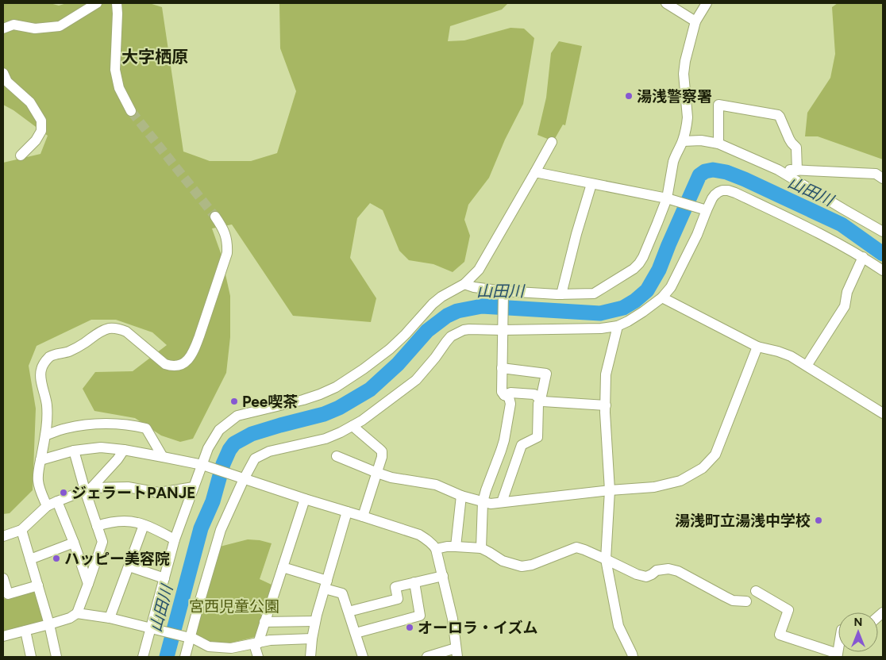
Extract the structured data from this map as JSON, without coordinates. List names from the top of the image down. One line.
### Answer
{"districts":["大字栖原"],"water":["山田川"],"parks":["宮西児童公園"],"places":["湯浅警察署","Pee喫茶","ジェラートPANJE","湯浅町立湯浅中学校","ハッピー美容院","オーロラ・イズム"],"north":"top"}
